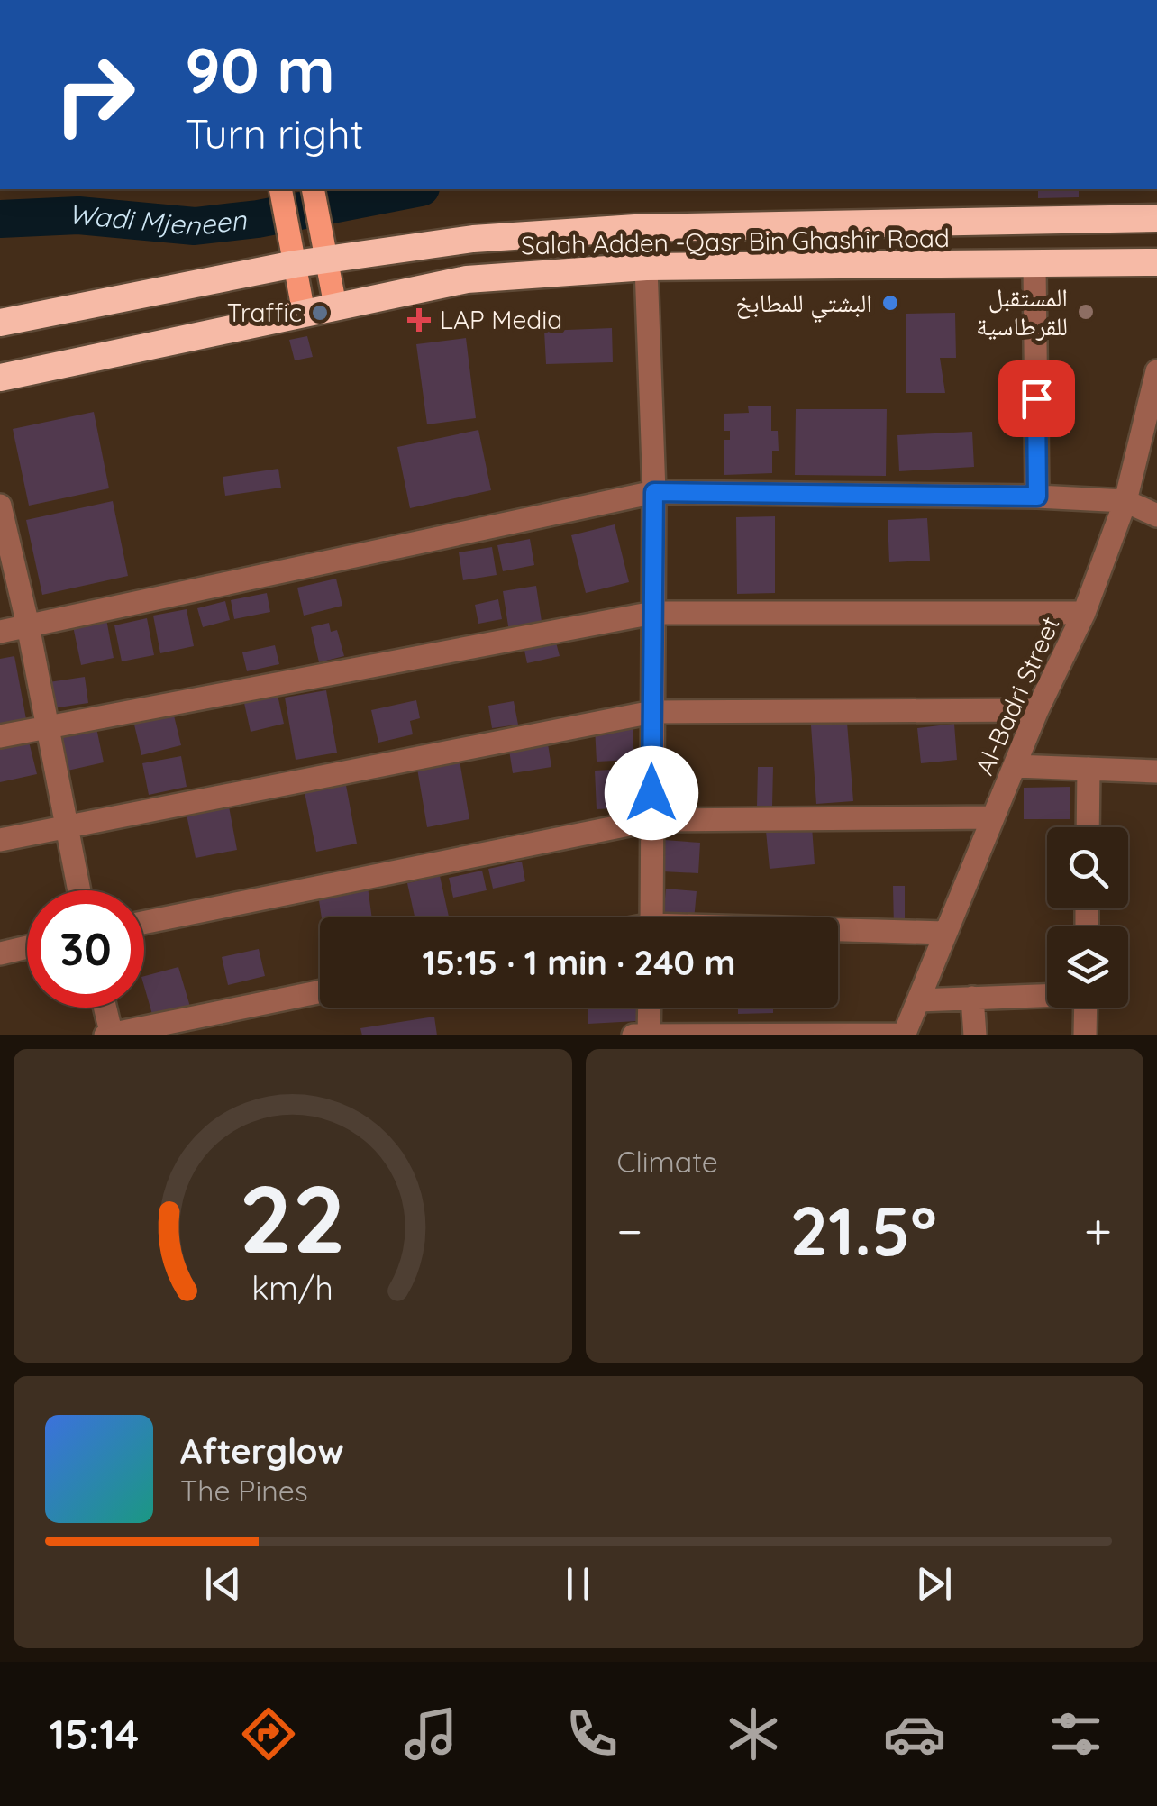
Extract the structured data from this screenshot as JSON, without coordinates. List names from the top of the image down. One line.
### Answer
{"streets":{"highway":["Salah Adden -Qasr Bin Ghashir Road"],"street":["Al-Badri Street"]},"water":["Wadi Mjeneen"],"places":{"other":["البشتي للمطابخ","المستقبل للقرطاسية","Traffic"],"health":["LAP Media"]},"page":{"turn":["90 m","Turn right"],"limit":"30","trip":"15:15 · 1 min · 240 m","tile":"Climate","heat":["−","21.5°","+"],"song":["Afterglow","The Pines"],"tabs":"15:14","gauge":["22","km/h"]}}
